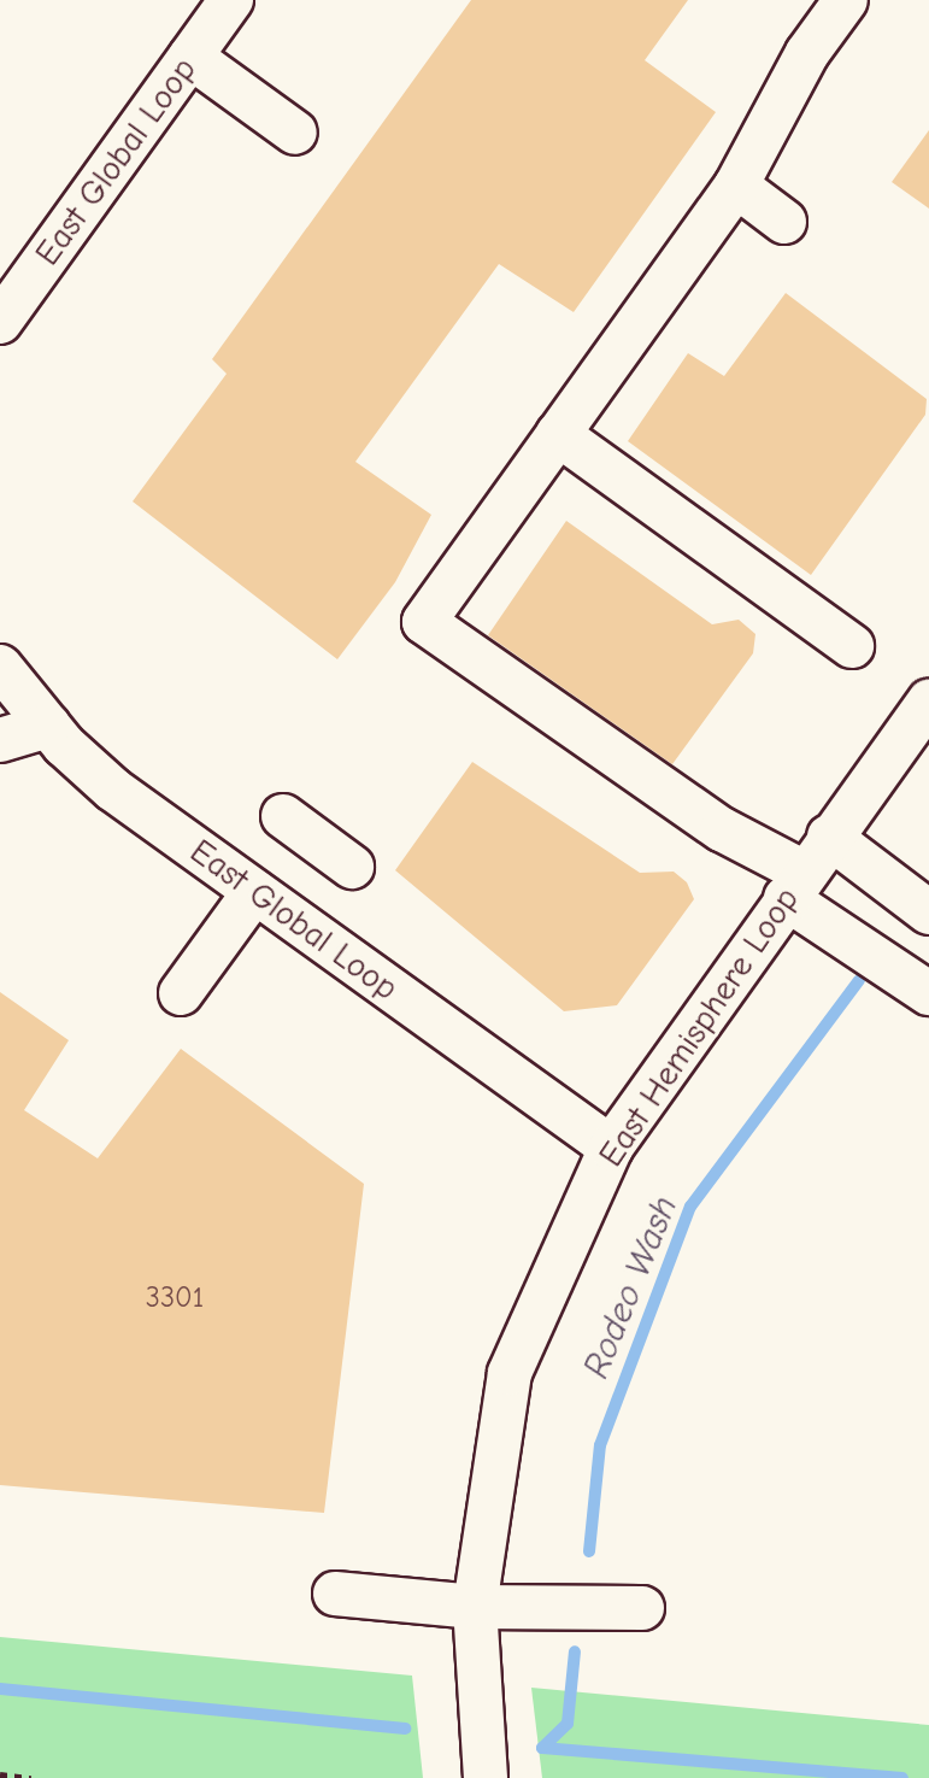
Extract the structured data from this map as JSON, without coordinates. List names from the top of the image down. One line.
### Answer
{"streets":{"street":["East Global Loop","East Hemisphere Loop"]},"crossings":[["East Global Loop","East Hemisphere Loop"]],"water":["Rodeo Wash"],"house_numbers":["3301"]}
